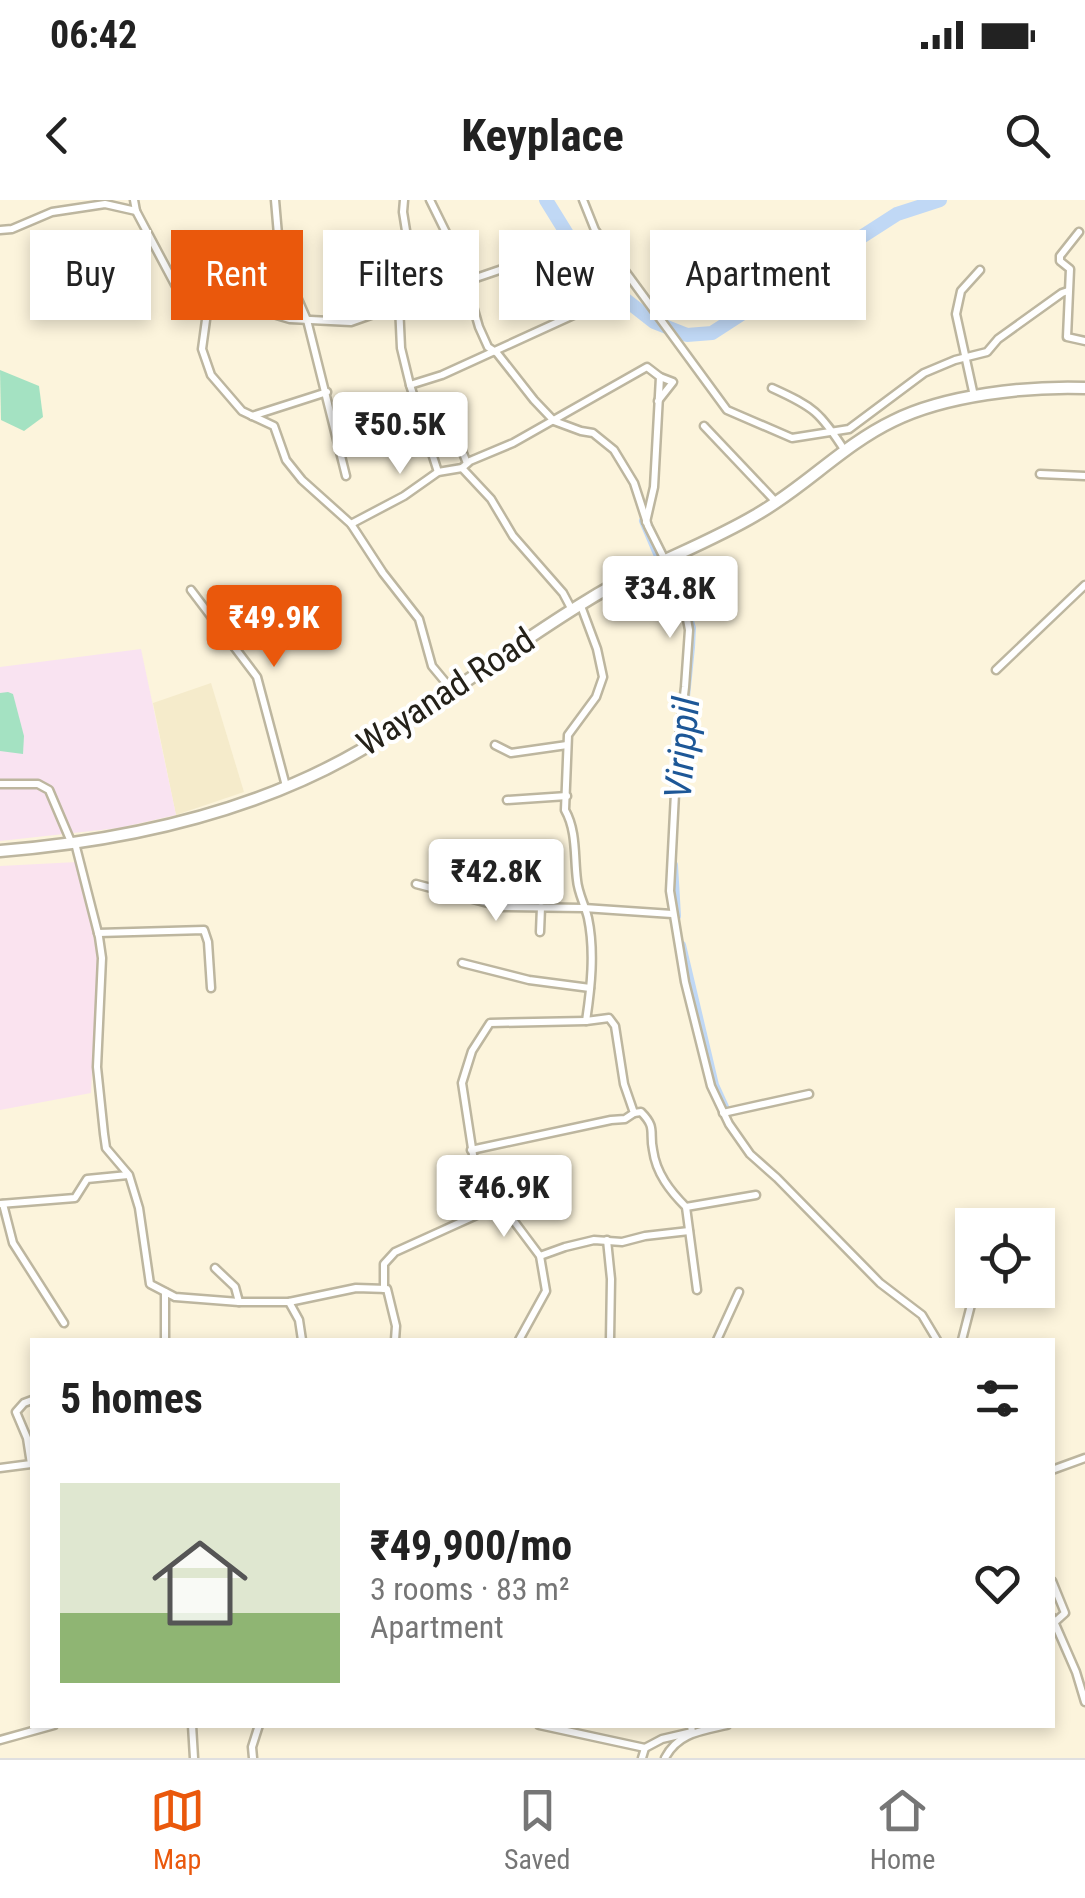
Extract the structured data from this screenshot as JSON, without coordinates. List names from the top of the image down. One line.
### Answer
{"streets":{"highway":["Wayanad Road"]},"water":["Virippil"],"page":{"status":"06:42","header":"Keyplace","chip":["Buy","Rent","Filters","New","Apartment"],"price":["₹50.5K","₹34.8K","₹49.9K","₹42.8K","₹46.9K"],"heading":"5 homes","list":[{"name":"₹49,900/mo","note":"3 rooms · 83 m² · Apartment"}],"tabs":["Map","Saved","Home"]}}
